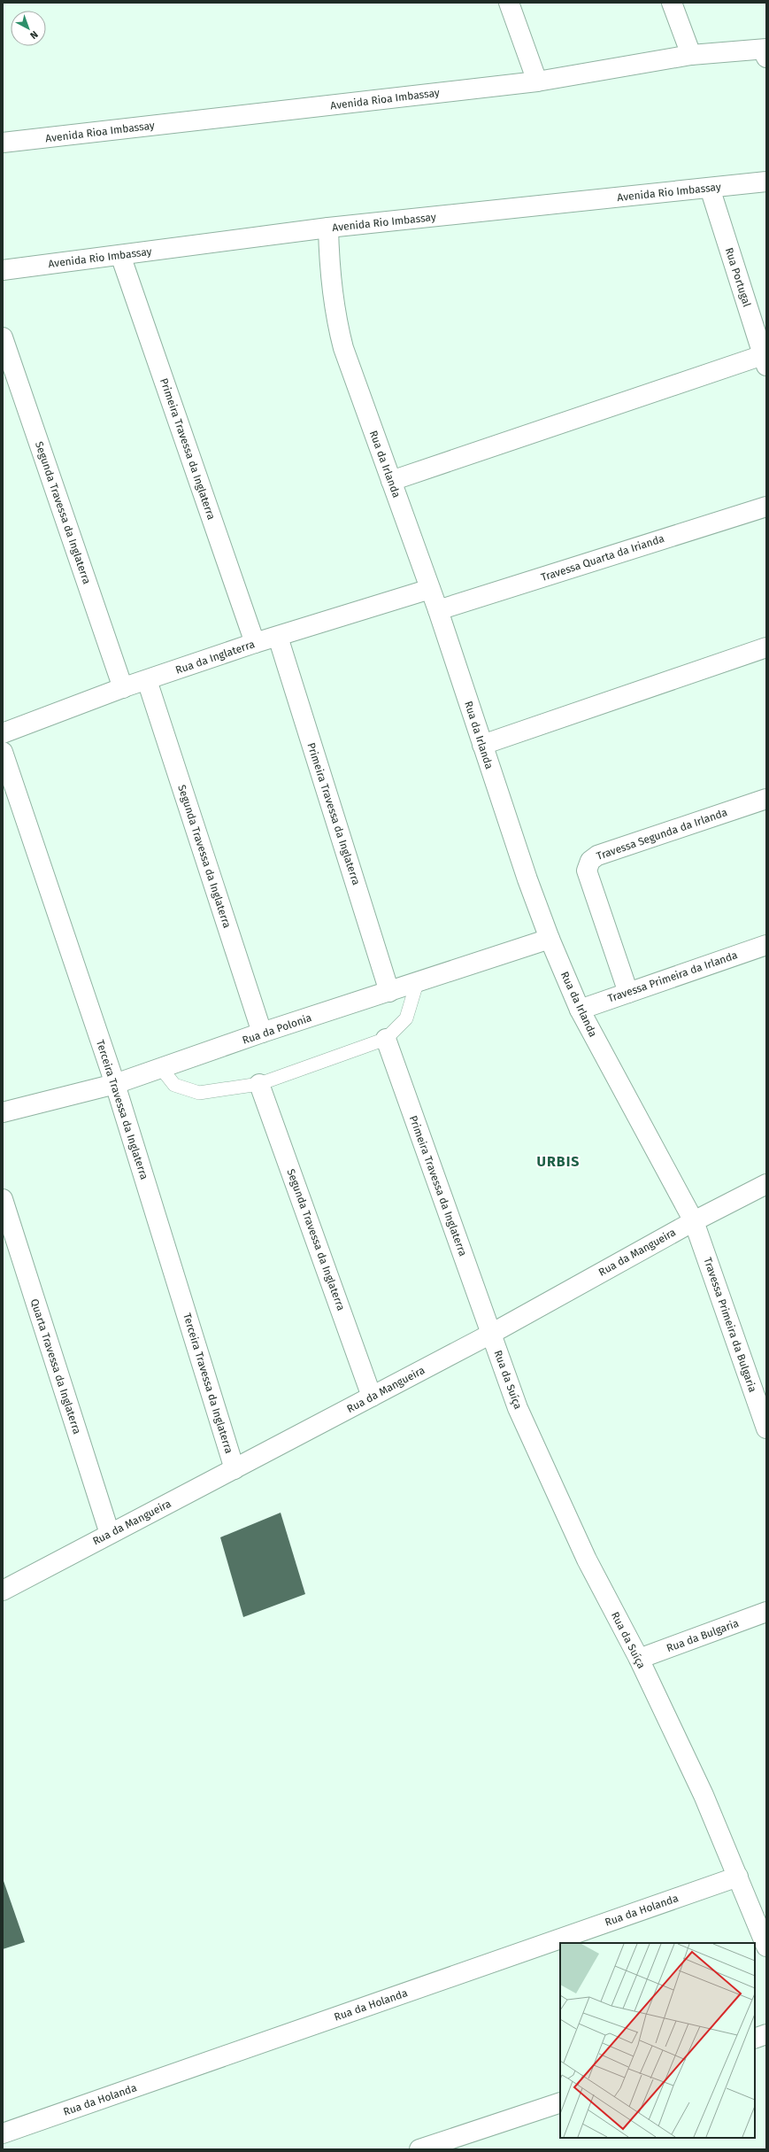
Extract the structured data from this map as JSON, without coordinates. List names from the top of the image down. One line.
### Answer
{"streets":{"street":["Avenida Rioa Imbassay","Avenida Rio Imbassay","Rua Portugal","Primeira Travessa da Inglaterra","Rua da Irlanda","Segunda Travessa da Inglaterra","Travessa Quarta da Irianda","Rua da Inglaterra","Travessa Segunda da Irlanda","Travessa Primeira da Irlanda","Rua da Polonia","Terceira Travessa da Inglaterra","Rua da Mangueira","Travessa Primeira da Bulgaria","Quarta Travessa da Inglaterra","Rua da Suíça","Rua da Bulgaria","Rua da Holanda"]},"crossings":[["Avenida Rio Imbassay","Rua Portugal"],["Avenida Rio Imbassay","Primeira Travessa da Inglaterra"],["Avenida Rio Imbassay","Rua da Irlanda"],["Primeira Travessa da Inglaterra","Rua da Inglaterra"],["Primeira Travessa da Inglaterra","Rua da Polonia"],["Primeira Travessa da Inglaterra","Rua da Mangueira"],["Primeira Travessa da Inglaterra","Rua da Suíça"],["Rua da Irlanda","Travessa Quarta da Irianda"],["Rua da Irlanda","Rua da Inglaterra"],["Rua da Irlanda","Travessa Primeira da Irlanda"],["Rua da Irlanda","Rua da Polonia"],["Rua da Irlanda","Rua da Mangueira"],["Rua da Irlanda","Travessa Primeira da Bulgaria"],["Segunda Travessa da Inglaterra","Rua da Inglaterra"],["Segunda Travessa da Inglaterra","Rua da Polonia"],["Segunda Travessa da Inglaterra","Rua da Mangueira"],["Travessa Segunda da Irlanda","Travessa Primeira da Irlanda"],["Rua da Polonia","Terceira Travessa da Inglaterra"],["Terceira Travessa da Inglaterra","Rua da Mangueira"],["Rua da Mangueira","Travessa Primeira da Bulgaria"],["Rua da Mangueira","Quarta Travessa da Inglaterra"],["Rua da Mangueira","Rua da Suíça"],["Rua da Suíça","Rua da Bulgaria"],["Rua da Suíça","Rua da Holanda"]],"districts":["URBIS"],"north":"bottom right"}
